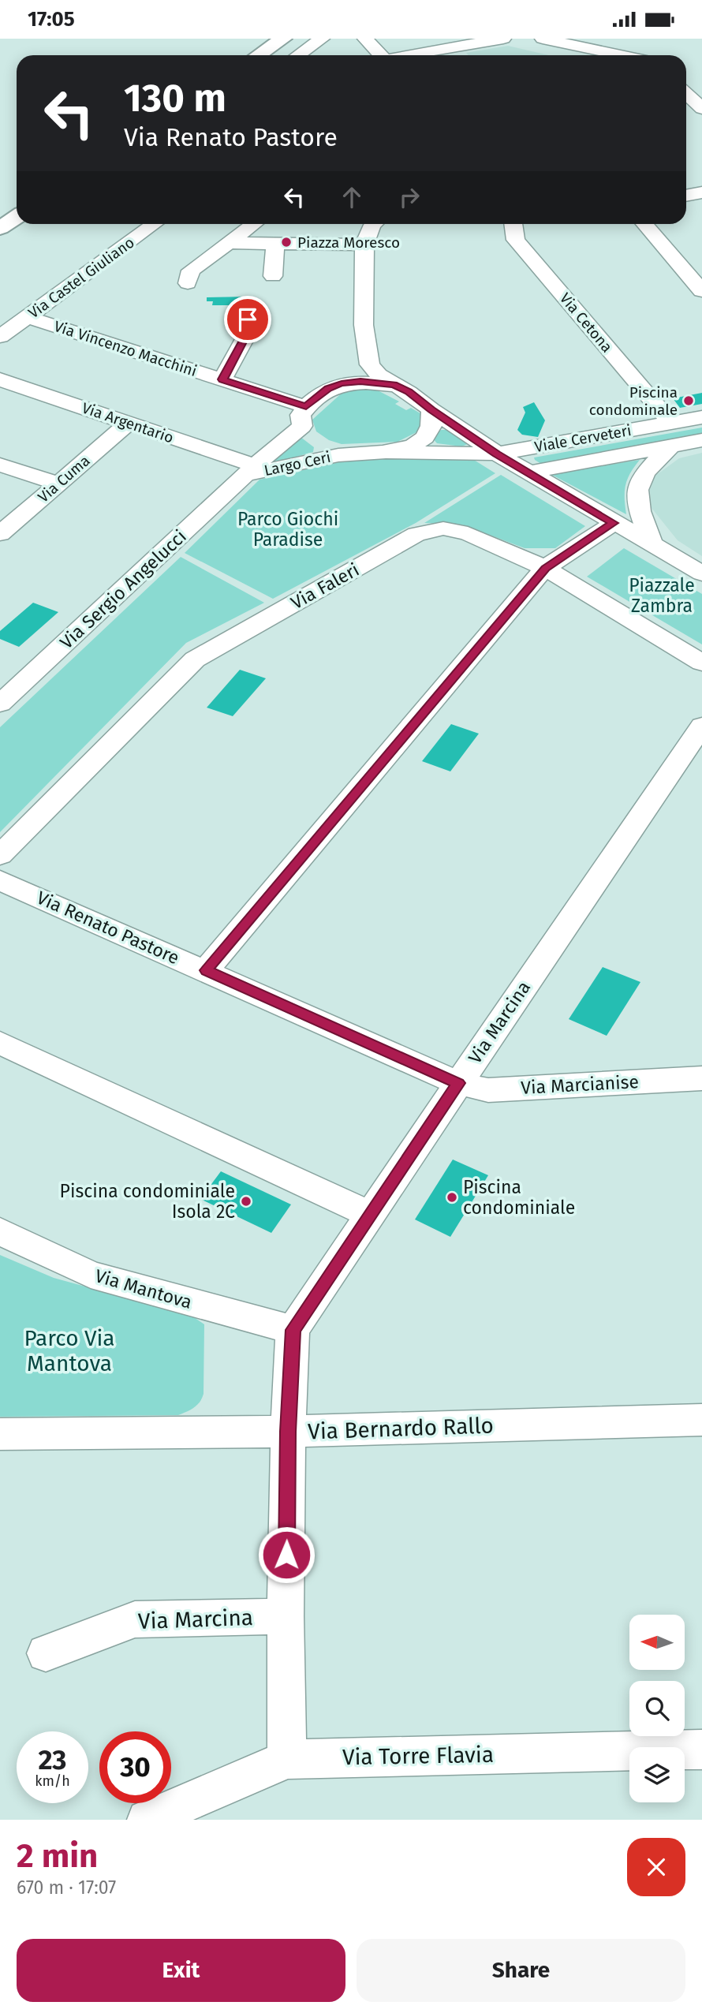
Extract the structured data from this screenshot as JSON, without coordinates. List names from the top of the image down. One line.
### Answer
{"streets":{"street":["Via Castel Giuliano","Via Cetona","Via Vincenzo Macchini","Via Argentario","Viale Cerveteri","Largo Ceri","Via Cuma","Via Faleri","Via Sergio Angelucci","Via Renato Pastore","Via Marcina","Via Marcianise","Via Mantova","Via Bernardo Rallo","Via Torre Flavia"]},"crossings":[["Via Castel Giuliano","Via Vincenzo Macchini"],["Via Cetona","Viale Cerveteri"],["Via Vincenzo Macchini","Largo Ceri"],["Via Argentario","Largo Ceri"],["Via Argentario","Via Cuma"],["Via Argentario","Via Sergio Angelucci"],["Viale Cerveteri","Largo Ceri"],["Largo Ceri","Via Sergio Angelucci"],["Via Renato Pastore","Via Marcina"],["Via Renato Pastore","Via Marcianise"],["Via Marcina","Via Marcianise"],["Via Marcina","Via Mantova"]],"parks":["Parco Giochi Paradise","Piazzale Zambra","Parco Via Mantova"],"places":["Piazza Moresco","Piscina condominale","Piscina condominiale","Piscina condominiale Isola 2C"],"north":"left","page":{"status":"17:05","turn":["130 m","Via Renato Pastore"],"speed":"23 km/h","limit":"30","heading":["2 min","670 m · 17:07"],"buttons":["Exit","Share"]}}
